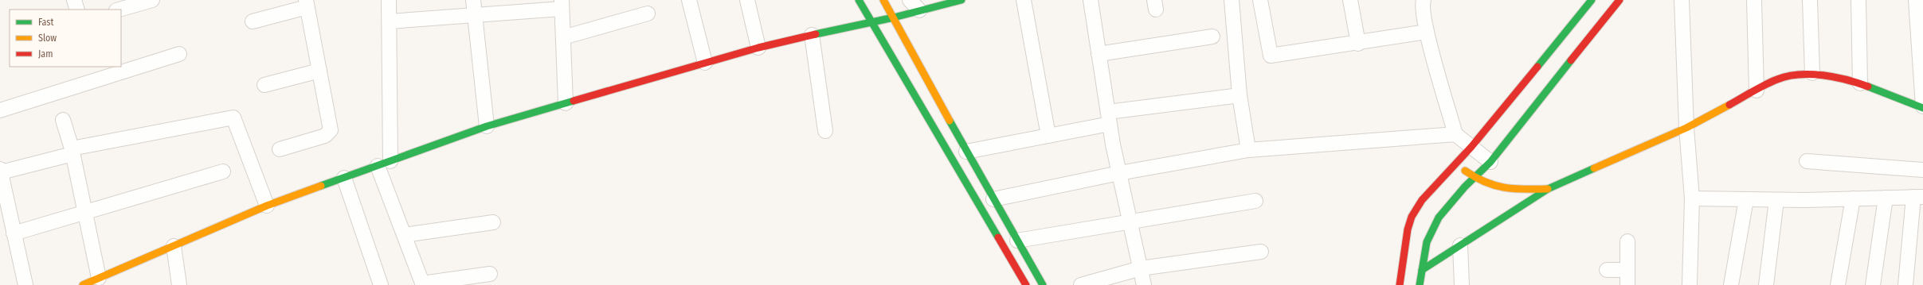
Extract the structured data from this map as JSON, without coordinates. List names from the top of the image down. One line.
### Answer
{"legend":["Fast","Slow","Jam"]}
